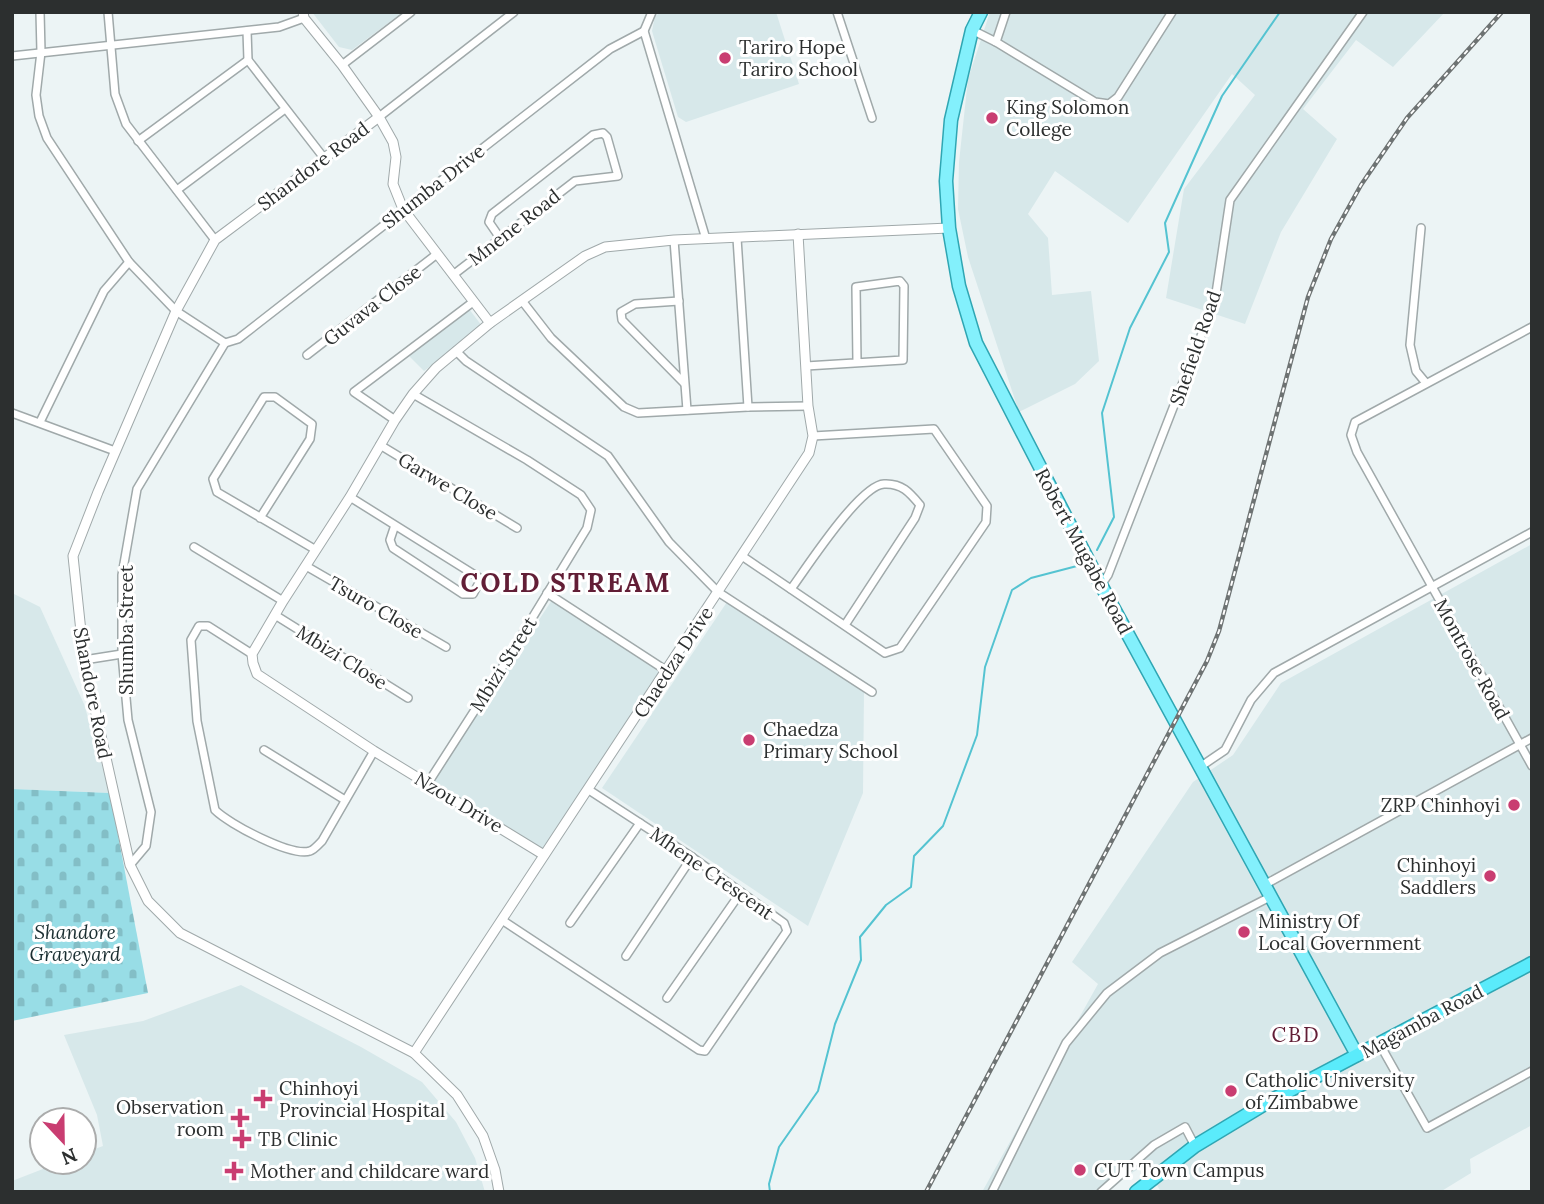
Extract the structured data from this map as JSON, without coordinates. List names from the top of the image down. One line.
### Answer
{"streets":{"highway":["Magamba Road"],"main road":["Robert Mugabe Road"],"street":["Shandore Road","Shumba Drive","Mnene Road","Guvava Close","Shefield Road","Garwe Close","Tsuro Close","Shumba Street","Mbizi Close","Montrose Road","Chaedza Drive","Mbizi Street","Nzou Drive","Mhene Crescent"]},"crossings":[["Shandore Road","Shumba Street"],["Shandore Road","Chaedza Drive"],["Shumba Drive","Shumba Street"],["Shefield Road","Robert Mugabe Road"],["Robert Mugabe Road","Magamba Road"],["Chaedza Drive","Nzou Drive"],["Chaedza Drive","Mhene Crescent"],["Mbizi Street","Nzou Drive"]],"districts":["COLD STREAM","CBD"],"parks":["Shandore Graveyard"],"places":{"other":["Tariro Hope Tariro School","King Solomon College","Chaedza Primary School","ZRP Chinhoyi","Chinhoyi Saddlers","Ministry Of Local Government","Catholic University of Zimbabwe","CUT Town Campus"],"health":["Chinhoyi Provincial Hospital","Observation room","TB Clinic","Mother and childcare ward"]},"north":"bottom"}
